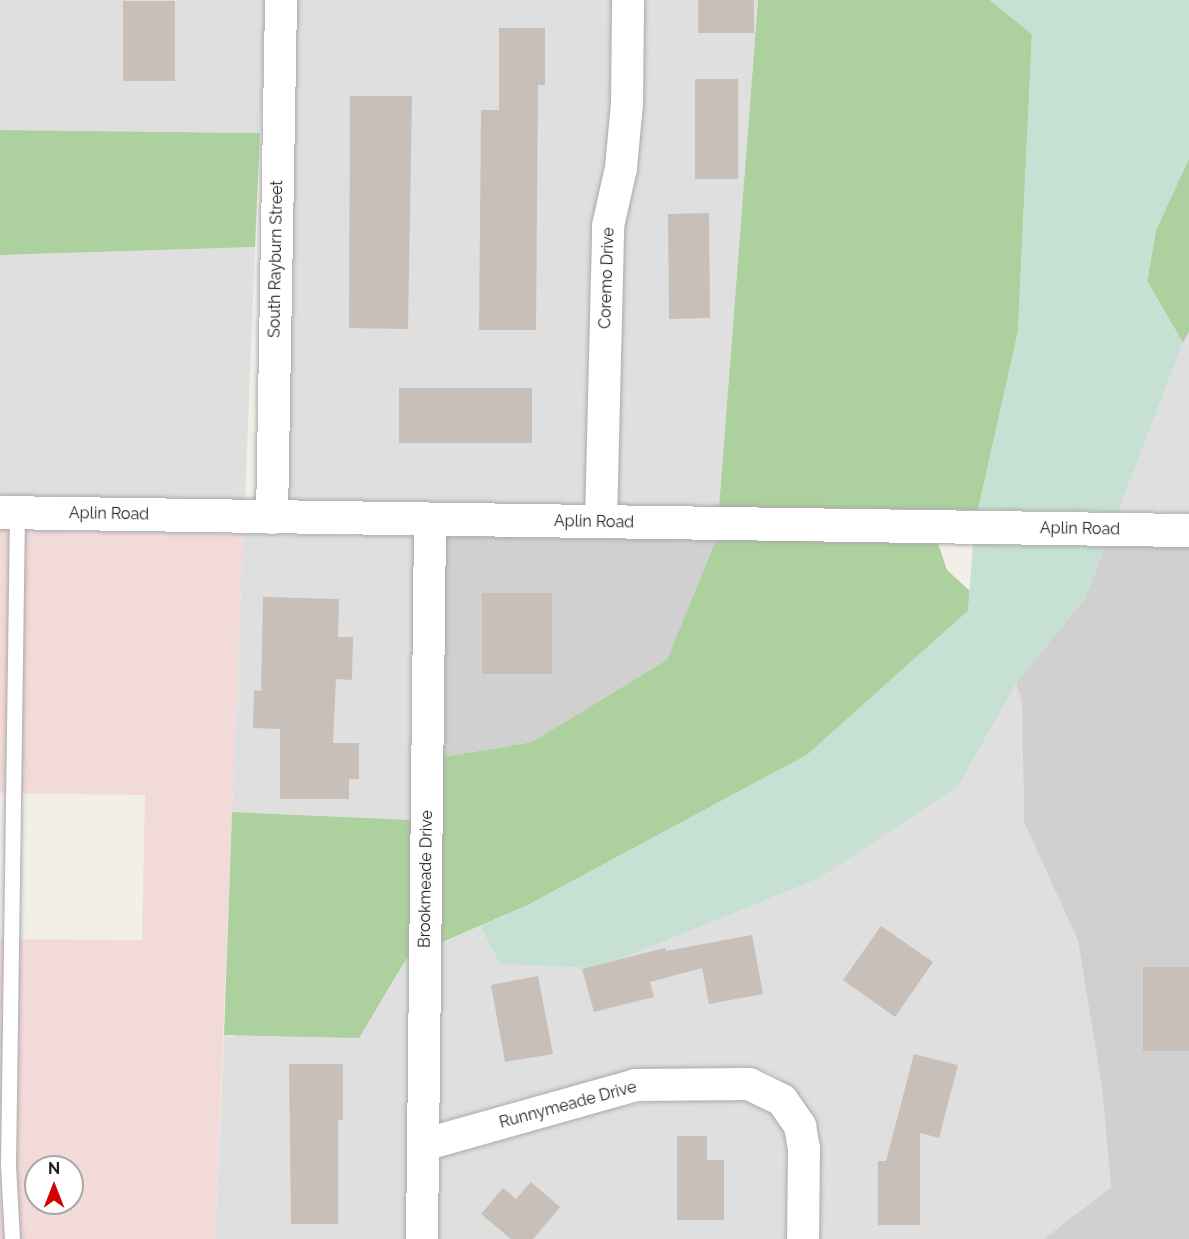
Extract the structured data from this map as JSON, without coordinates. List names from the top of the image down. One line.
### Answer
{"streets":{"street":["South Rayburn Street","Coremo Drive","Aplin Road","Brookmeade Drive","Runnymeade Drive"]},"crossings":[["South Rayburn Street","Aplin Road"],["Coremo Drive","Aplin Road"],["Aplin Road","Brookmeade Drive"],["Brookmeade Drive","Runnymeade Drive"]],"north":"top"}
